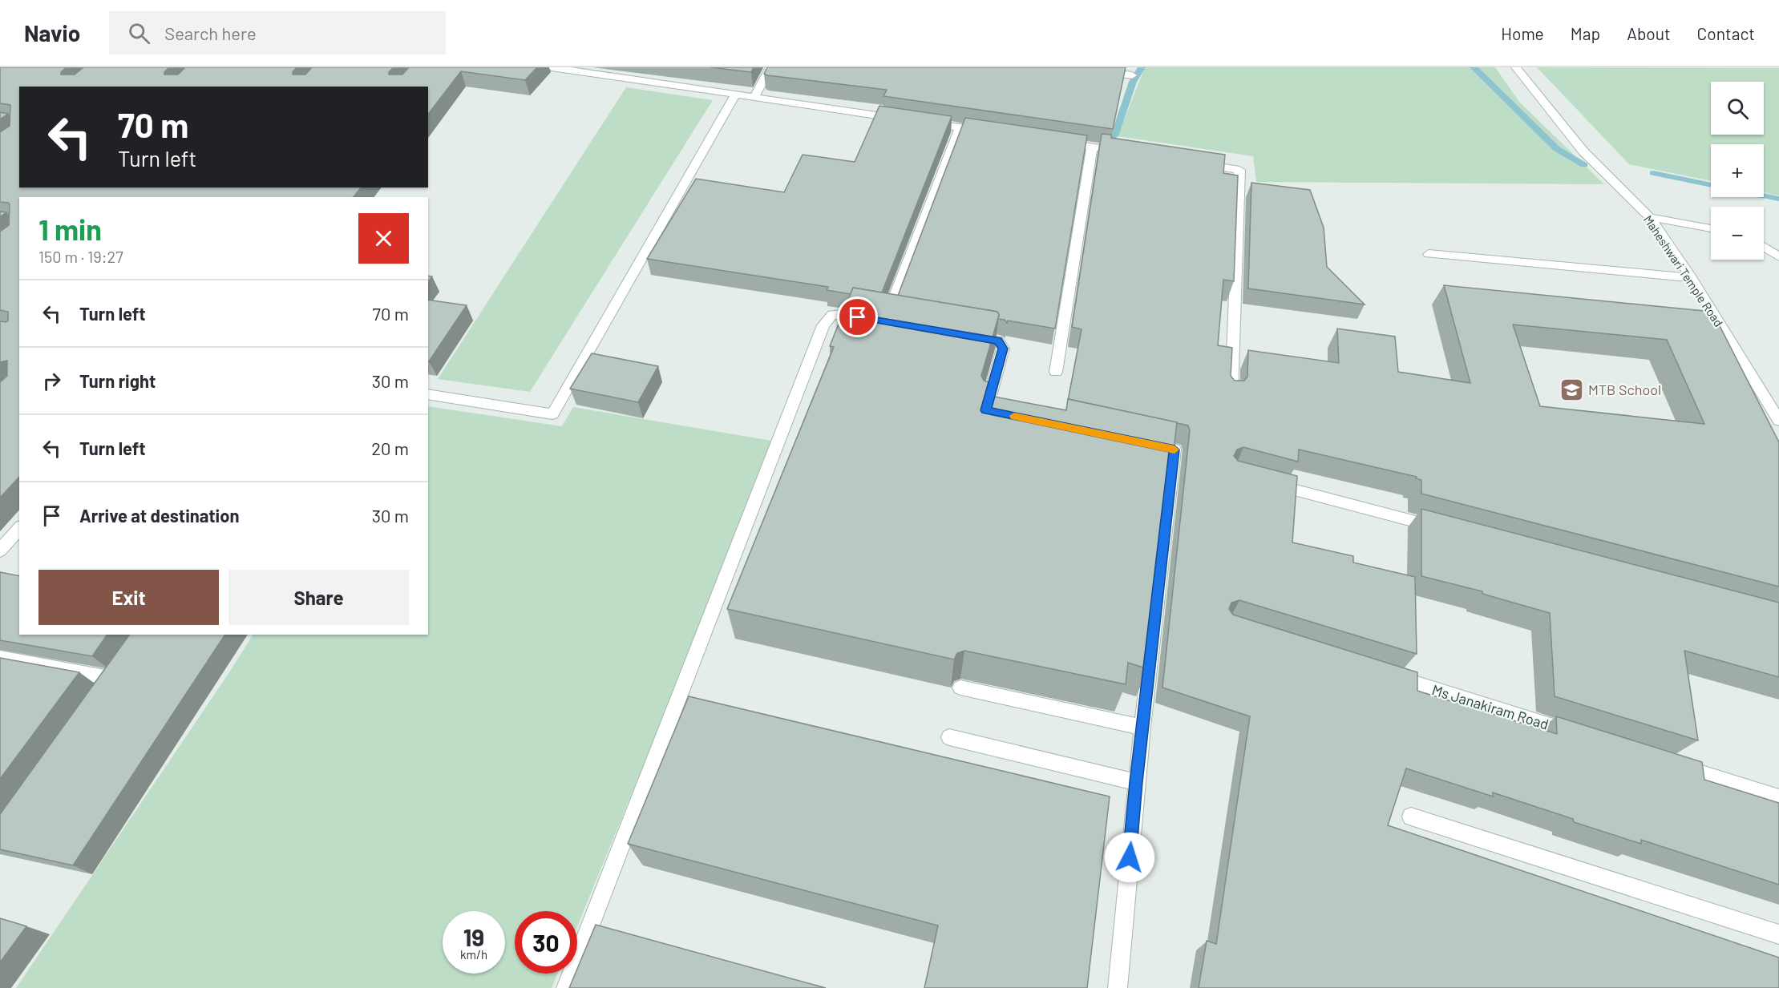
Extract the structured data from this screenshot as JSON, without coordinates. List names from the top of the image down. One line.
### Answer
{"streets":{"street":["Maheshwari Temple Road","Ms Janakiram Road"]},"places":{"school or university":["MTB School"]},"page":{"header":"Navio","search":"Search here","nav":["Home","Map","About","Contact"],"map_buttons":["+","−"],"turn":["70 m","Turn left"],"heading":["1 min","150 m · 19:27"],"list":[{"name":"Turn left","value":"70 m"},{"name":"Turn right","value":"30 m"},{"name":"Turn left","value":"20 m"},{"name":"Arrive at destination","value":"30 m"}],"buttons":["Exit","Share"],"speed":"19 km/h","limit":"30"}}
